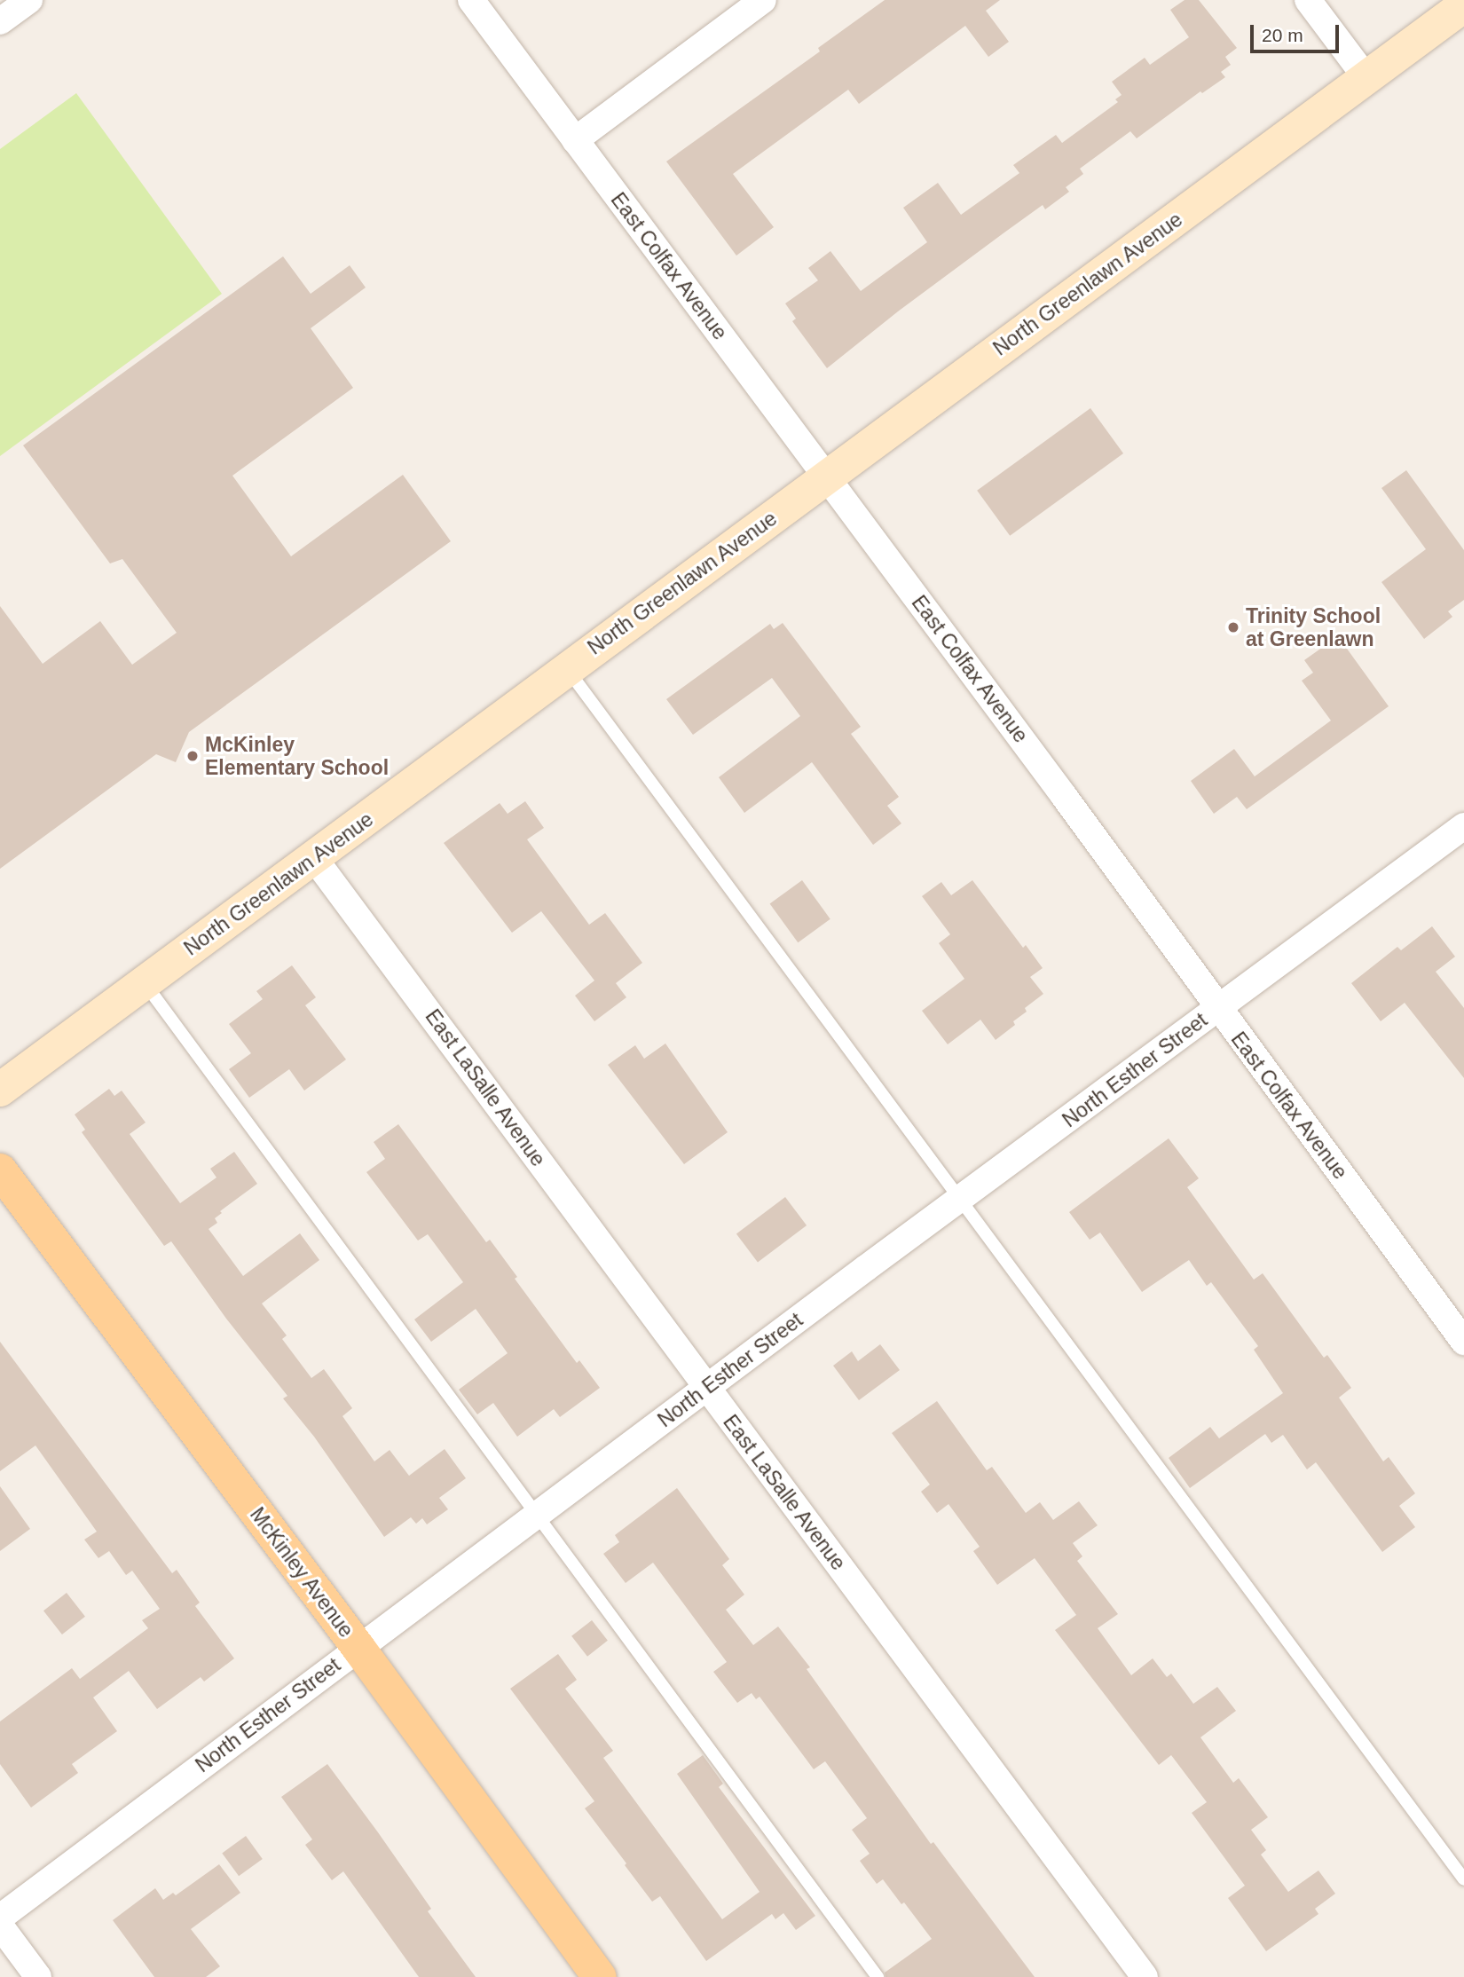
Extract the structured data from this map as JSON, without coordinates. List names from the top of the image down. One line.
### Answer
{"streets":{"main road":["McKinley Avenue"],"street":["East Colfax Avenue","North Greenlawn Avenue","North Esther Street","East LaSalle Avenue"]},"crossings":[["East Colfax Avenue","North Greenlawn Avenue"],["East Colfax Avenue","North Esther Street"],["North Greenlawn Avenue","East LaSalle Avenue"],["North Esther Street","East LaSalle Avenue"],["North Esther Street","McKinley Avenue"]],"places":["Trinity School at Greenlawn","McKinley Elementary School"],"scale_bar":"20 m"}
